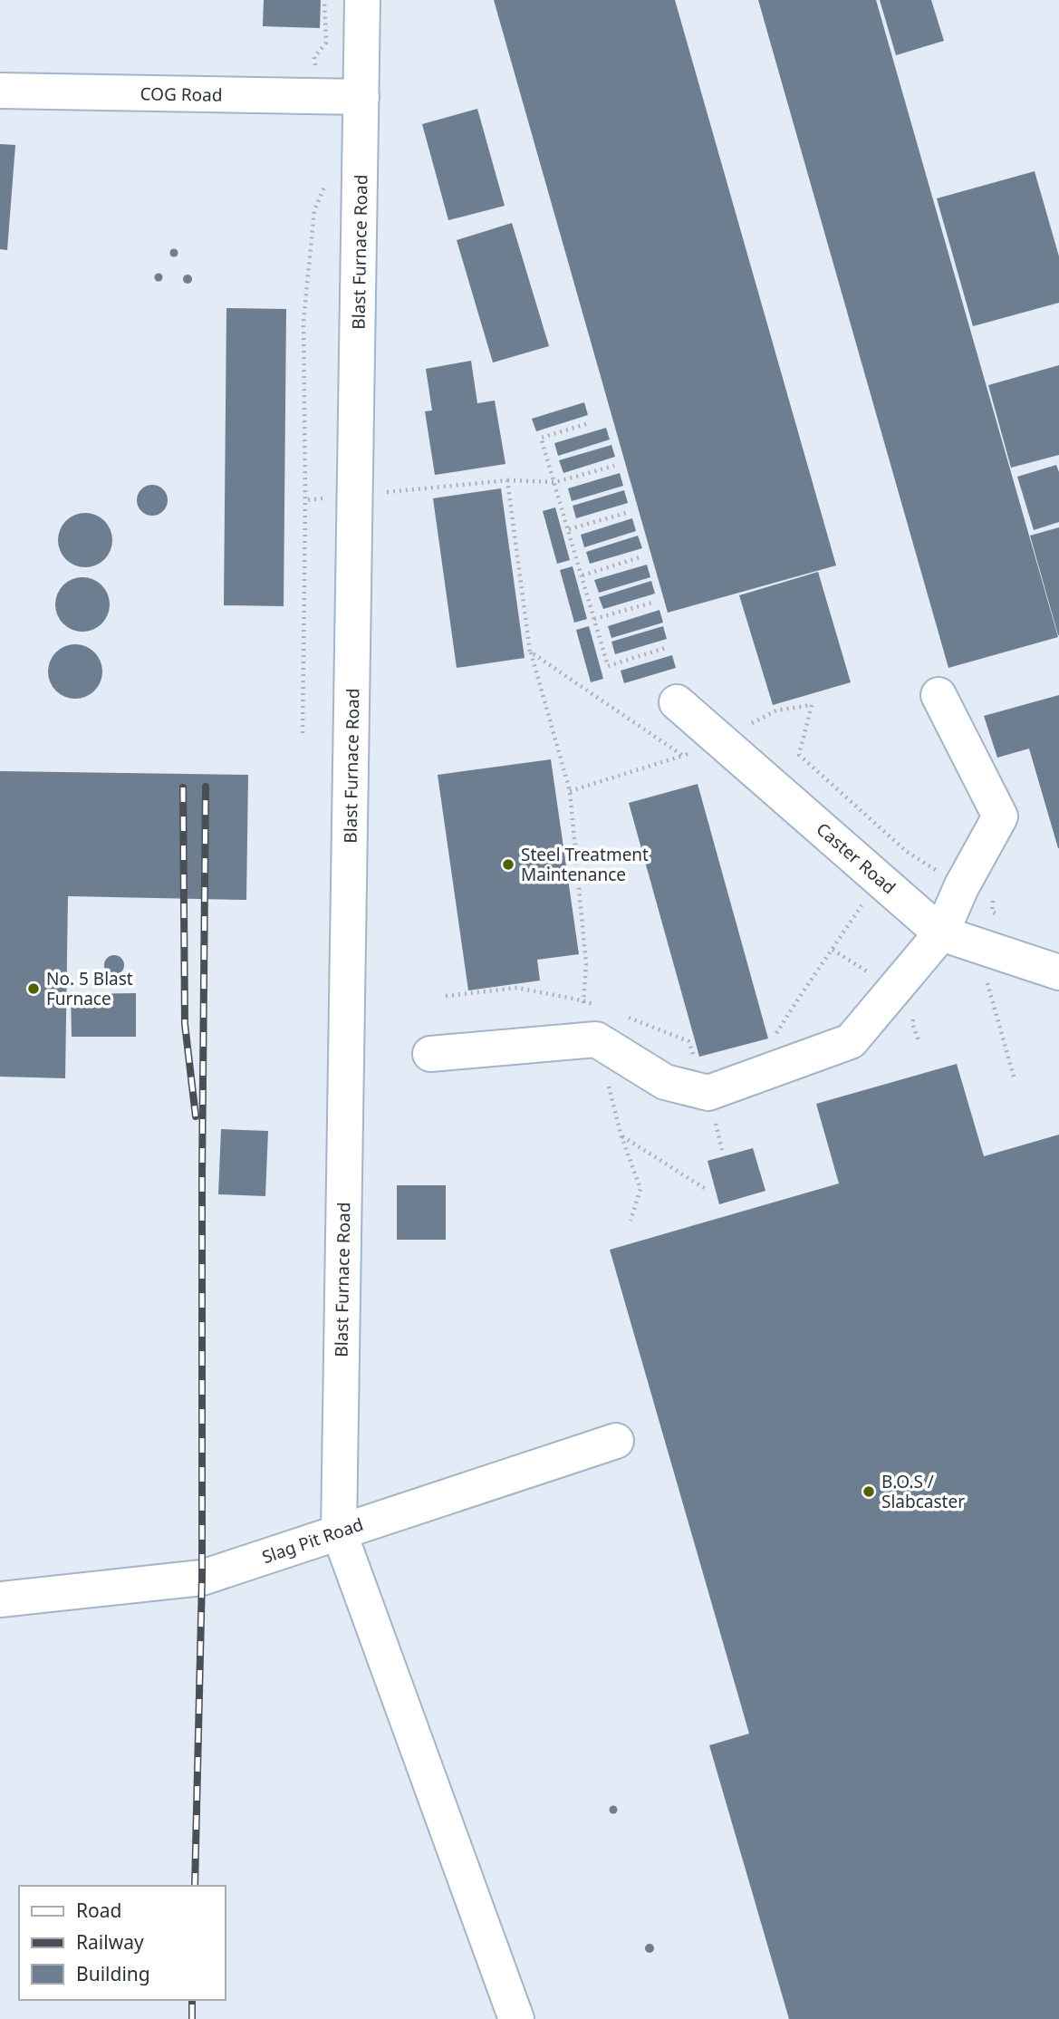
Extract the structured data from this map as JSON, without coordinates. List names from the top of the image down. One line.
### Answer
{"streets":{"street":["COG Road","Blast Furnace Road","Caster Road","Slag Pit Road"]},"crossings":[["COG Road","Blast Furnace Road"],["Blast Furnace Road","Slag Pit Road"]],"places":["Steel Treatment Maintenance","No. 5 Blast Furnace","B.O.S / Slabcaster"],"legend":["Road","Railway","Building"]}
